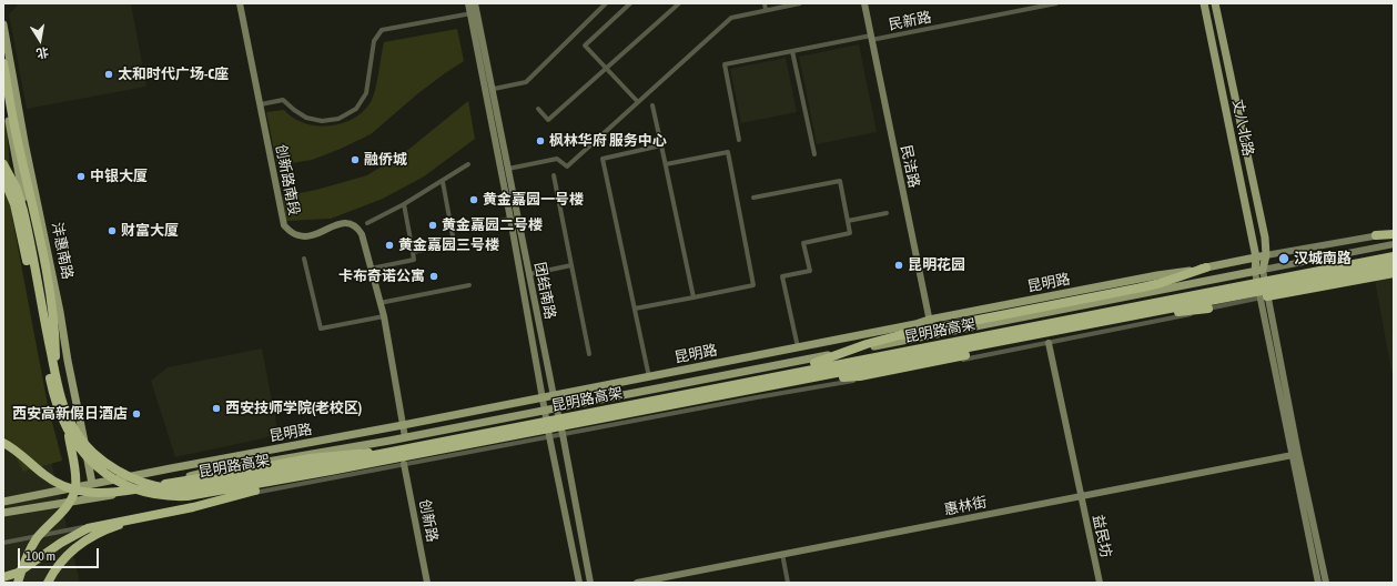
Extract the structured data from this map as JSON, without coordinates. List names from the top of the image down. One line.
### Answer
{"streets":{"highway":["昆明路高架"],"main road":["丈八北路","沣惠南路","昆明路"],"street":["民新路","民洁路","创新路南段","团结南路","惠林街","创新路","益民坊"]},"crossings":[["民新路","民洁路"],["丈八北路","昆明路"],["民洁路","昆明路"],["创新路南段","昆明路"],["沣惠南路","昆明路"],["昆明路","团结南路"],["惠林街","益民坊"]],"places":["太和时代广场-C座","枫林华府 服务中心","融侨城","中银大厦","黄金嘉园一号楼","黄金嘉园二号楼","财富大厦","黄金嘉园三号楼","汉城南路","昆明花园","卡布奇诺公寓","西安技师学院(老校区)","西安高新假日酒店"],"scale_bar":"100 m","north":"bottom"}
